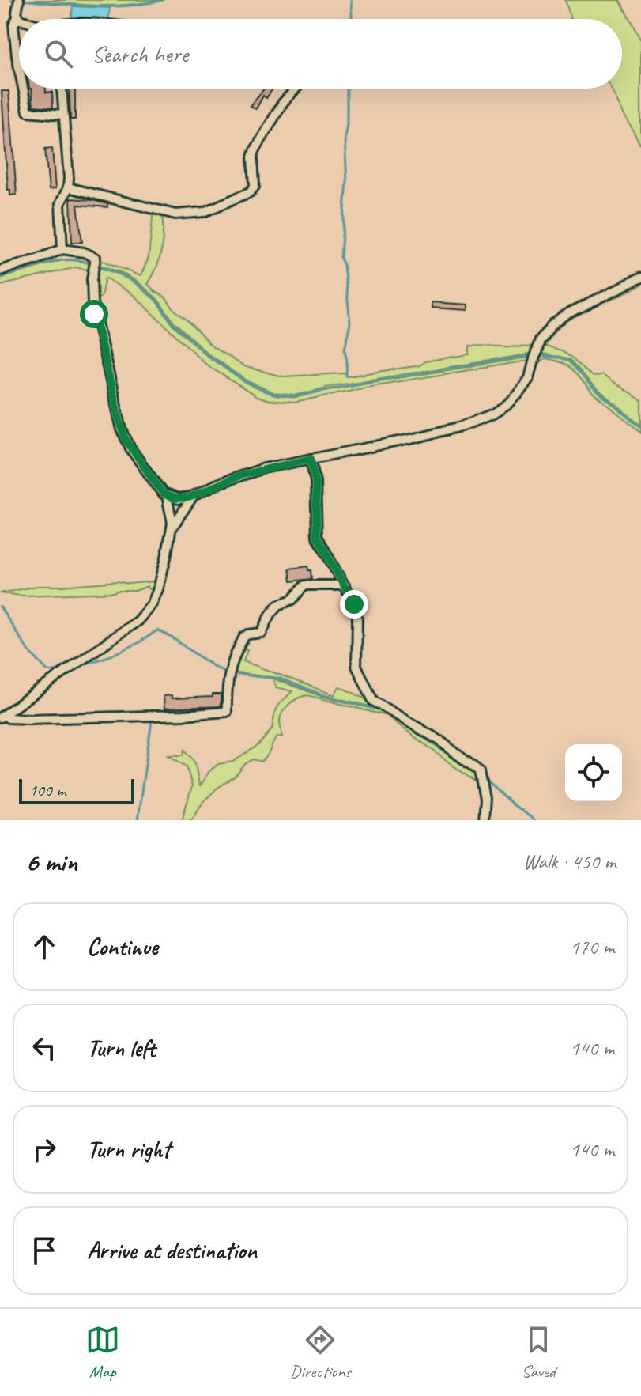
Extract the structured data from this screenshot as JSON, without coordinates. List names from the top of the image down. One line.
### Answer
{"scale_bar":"100 m","page":{"search":"Search here","scale":"100 m","heading":["6 min","Walk · 450 m"],"list":[["Continue","170 m"],["Turn left","140 m"],["Turn right","140 m"],"Arrive at destination"],"nav":["Map","Directions","Saved"]}}
